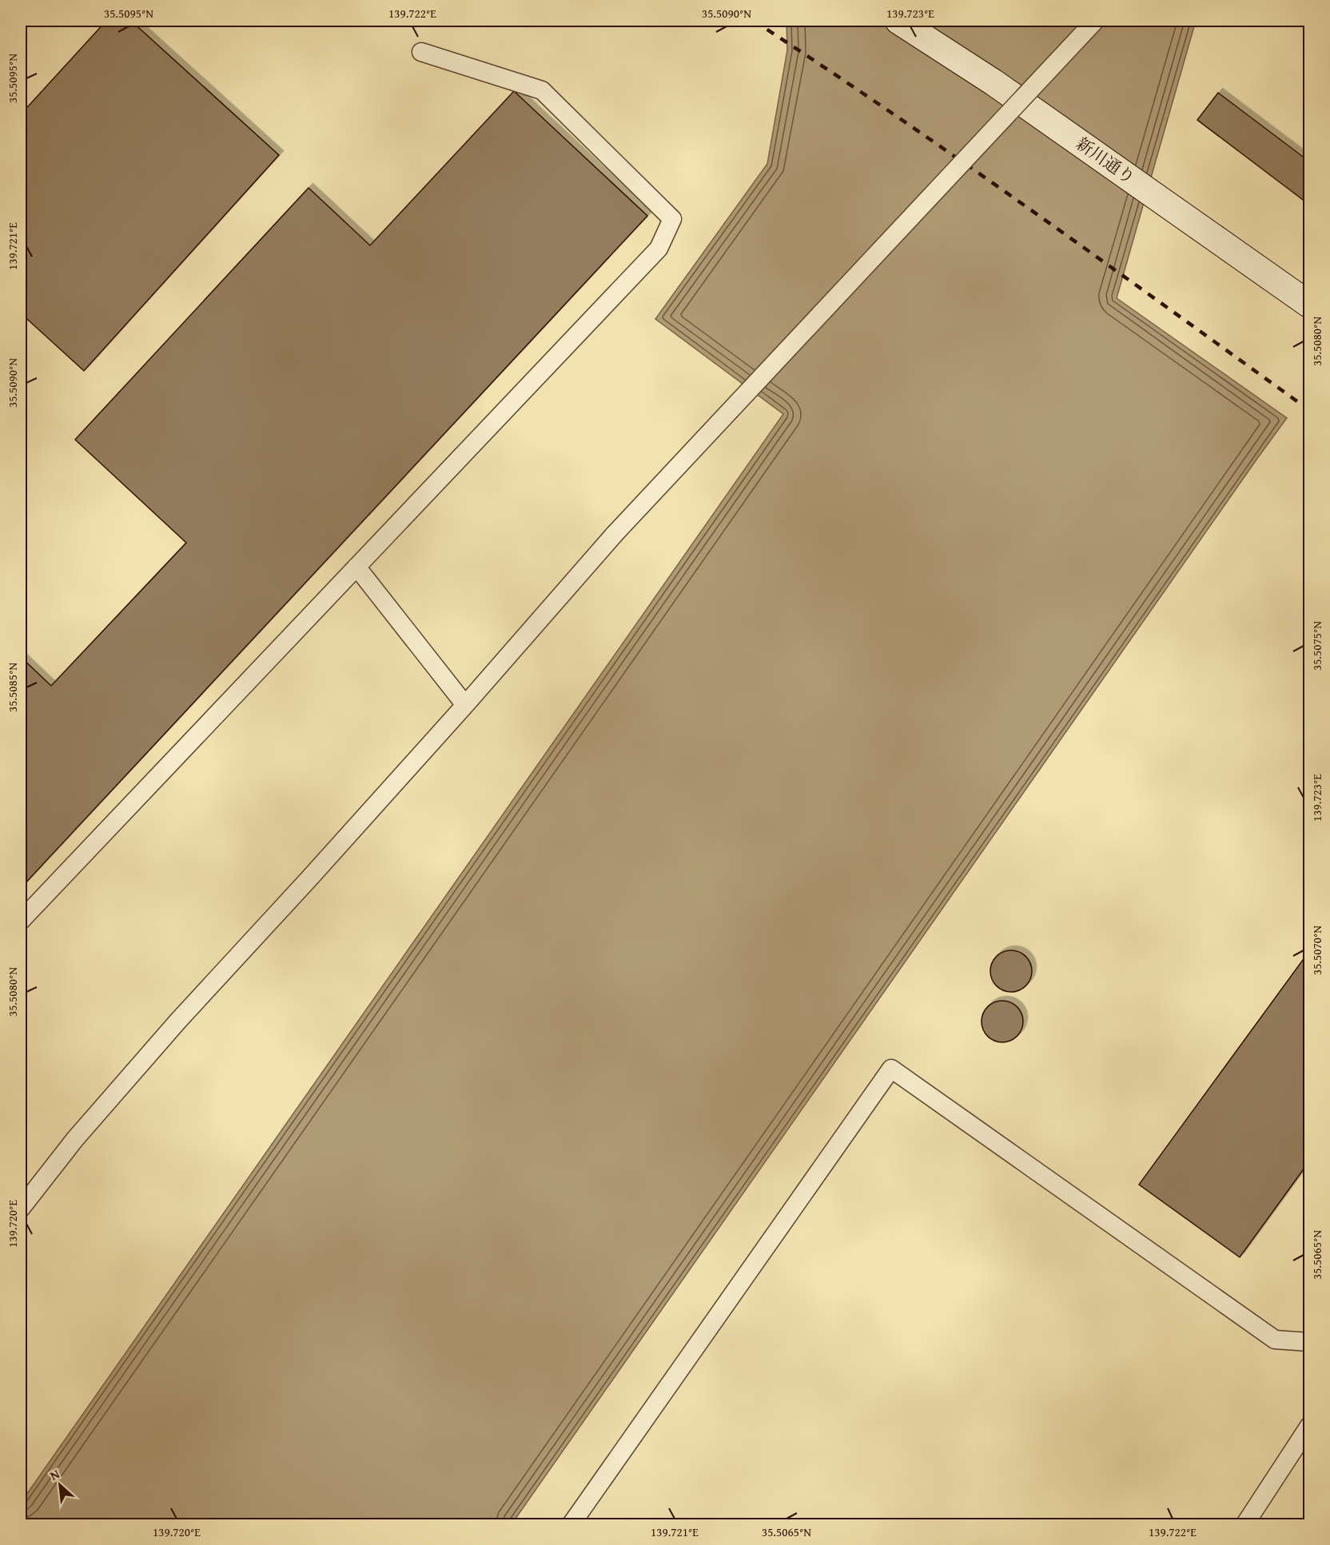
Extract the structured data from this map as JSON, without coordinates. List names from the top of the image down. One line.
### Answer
{"streets":{"main road":["新川通り"]},"north":"top left","coordinates":["35.5095°N","139.722°E","35.5090°N","139.723°E","139.721°E","35.5080°N","35.5075°N","35.5085°N","35.5070°N","139.720°E","35.5065°N"]}
